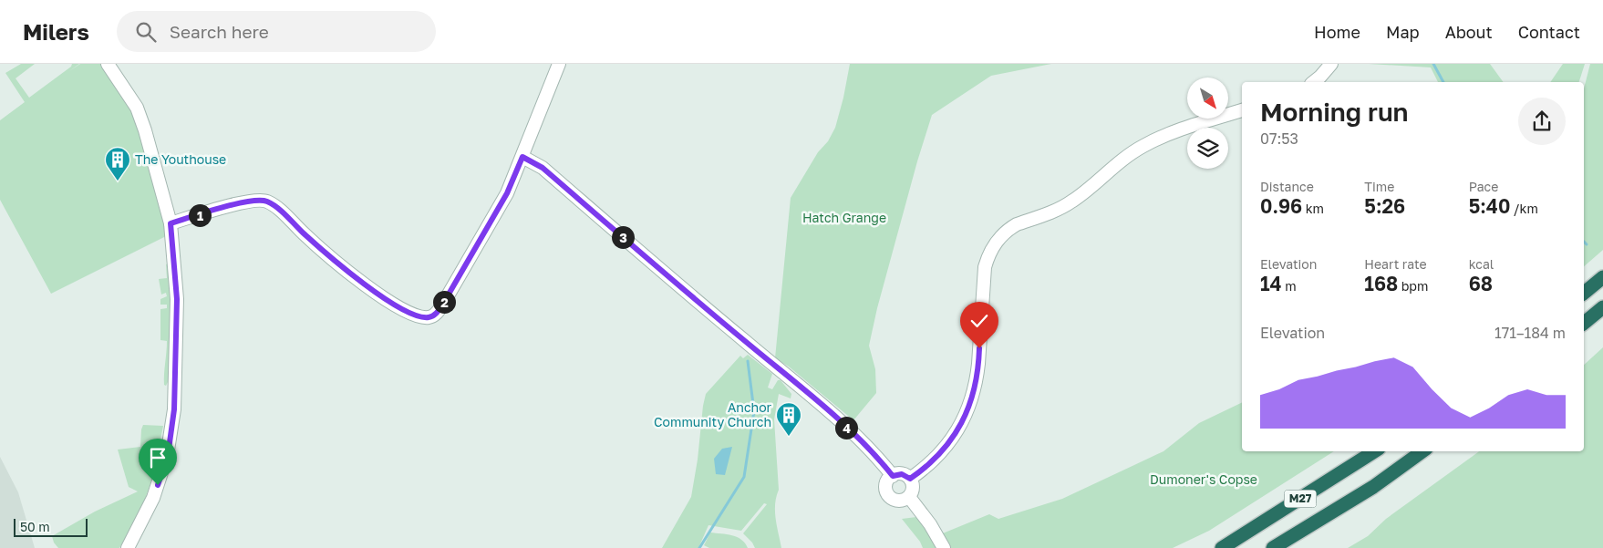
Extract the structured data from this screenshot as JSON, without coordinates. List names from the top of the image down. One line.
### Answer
{"streets":{"highway":["M27"]},"parks":["Hatch Grange","Dumoner's Copse"],"places":{"building":["The Youthouse","Anchor Community Church"]},"scale_bar":"50 m","north":"bottom right","page":{"header":"Milers","search":"Search here","nav":["Home","Map","About","Contact"],"heading":["Morning run","07:53"],"stats":[["Distance","0.96 km"],["Time","5:26"],["Pace","5:40 /km"],["Elevation","14 m"],["Heart rate","168 bpm"],["kcal","68"]],"pins":["1","3","2","4"],"chart":["Elevation","171–184 m"],"scale":"50 m"}}
